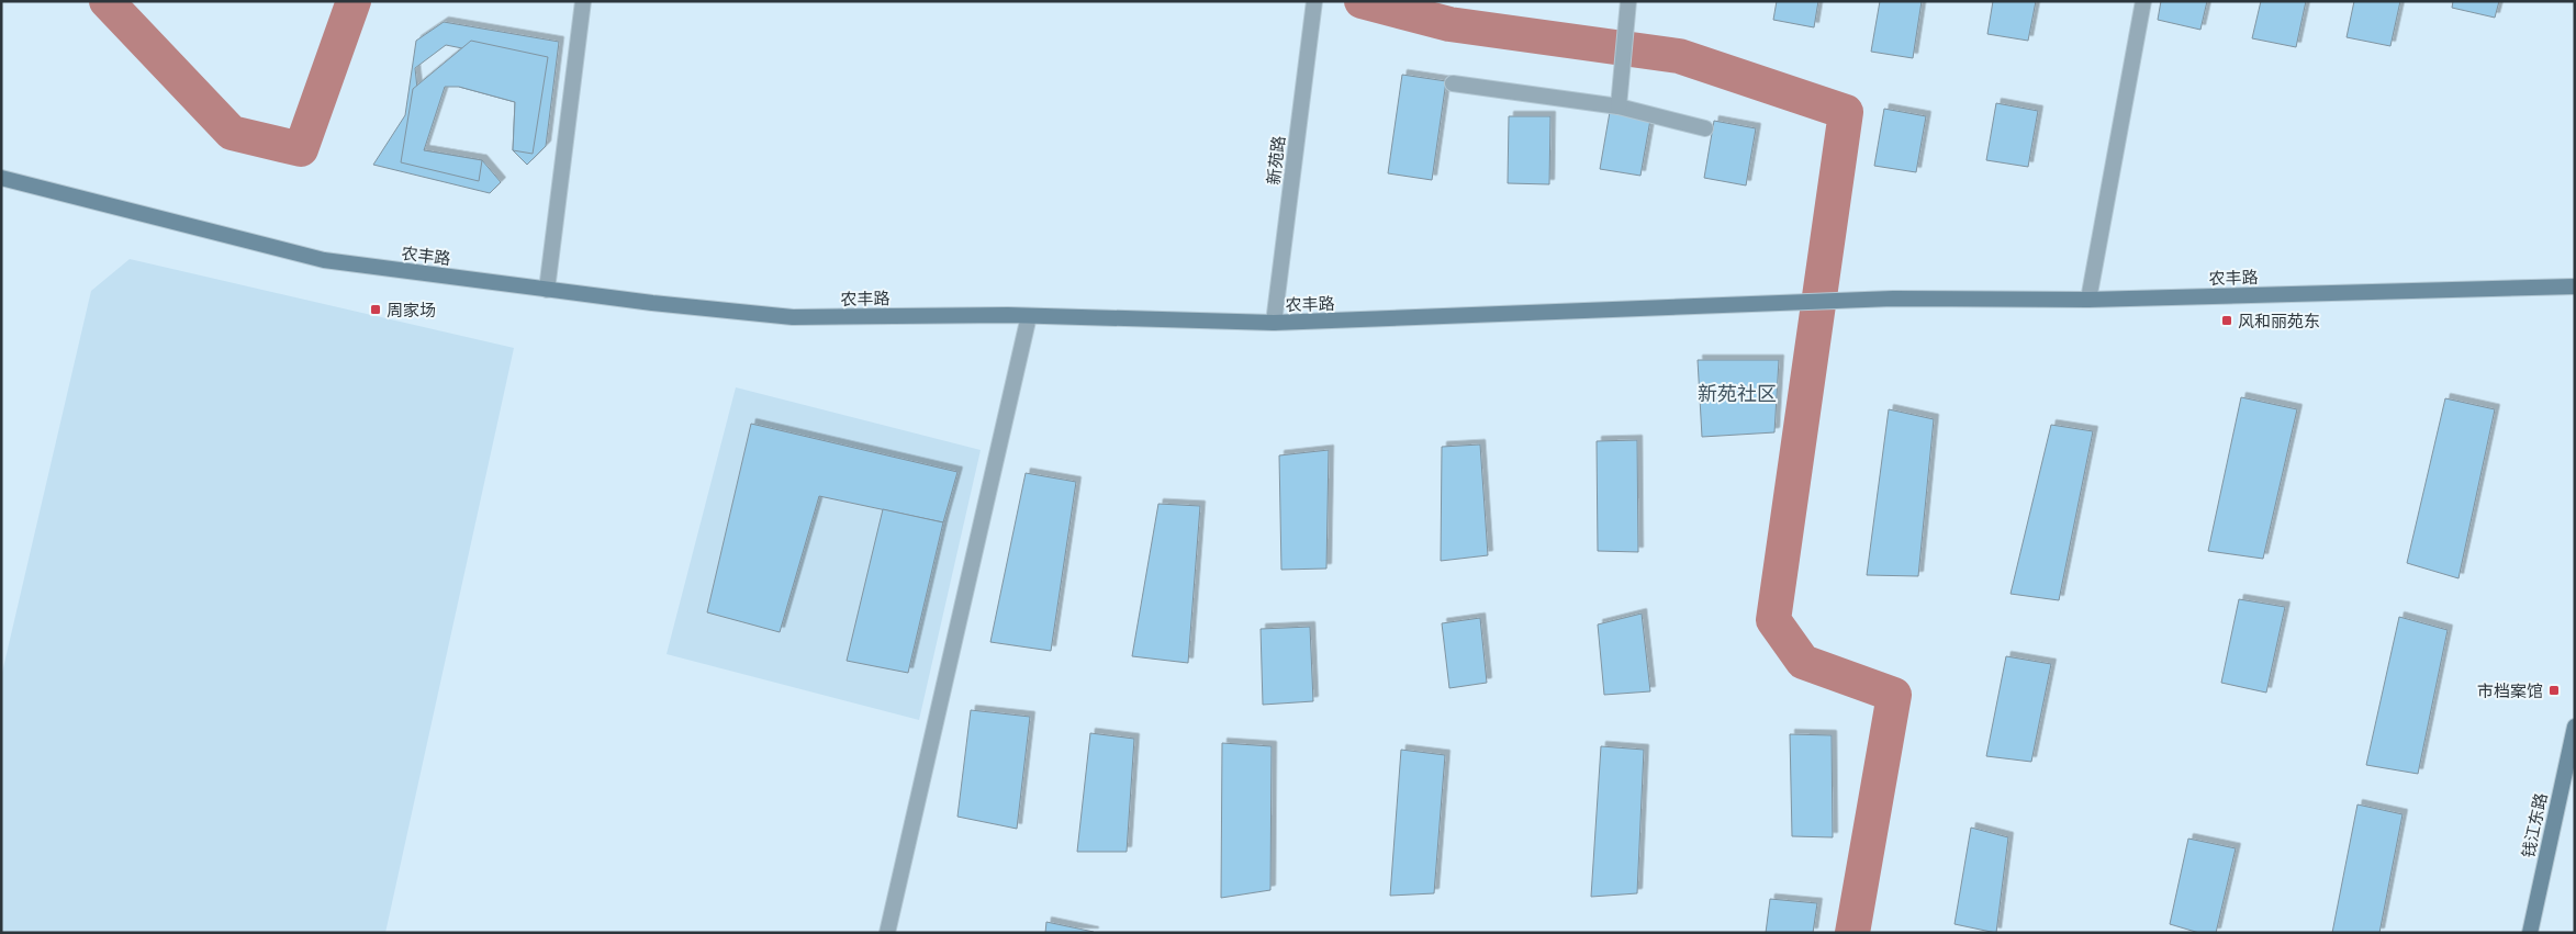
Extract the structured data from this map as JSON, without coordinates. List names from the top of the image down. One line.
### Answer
{"streets":{"main road":["农丰路","钱江东路"],"street":["新苑路"]},"crossings":[["新苑路","农丰路"]],"districts":["新苑社区"],"places":{"transit":["周家场","风和丽苑东","市档案馆"]}}
